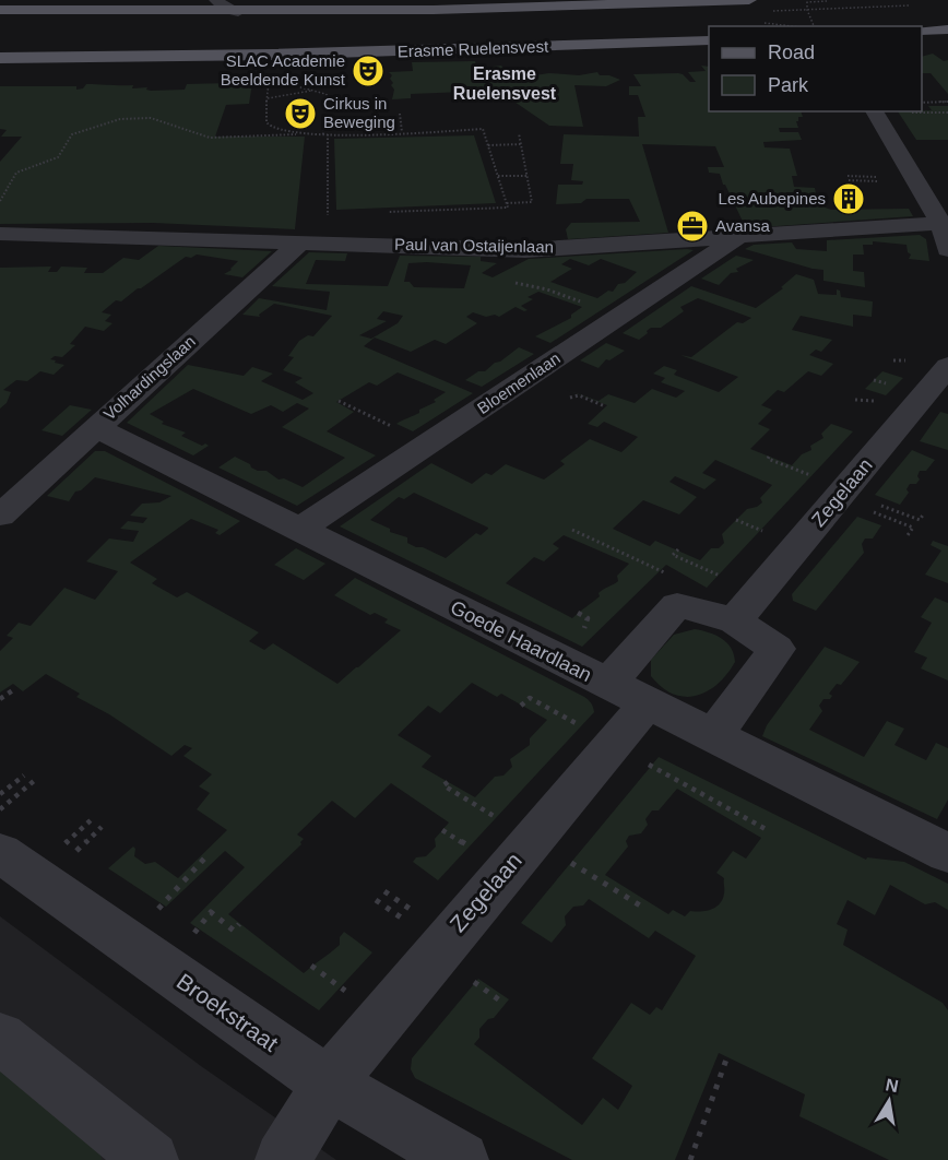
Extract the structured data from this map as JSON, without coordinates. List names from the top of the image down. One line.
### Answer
{"streets":{"main road":["Erasme Ruelensvest"],"street":["Paul van Ostaijenlaan","Volhardingslaan","Bloemenlaan","Zegelaan","Goede Haardlaan","Broekstraat"]},"crossings":[["Paul van Ostaijenlaan","Volhardingslaan"],["Paul van Ostaijenlaan","Bloemenlaan"],["Volhardingslaan","Goede Haardlaan"],["Bloemenlaan","Goede Haardlaan"],["Zegelaan","Goede Haardlaan"],["Zegelaan","Broekstraat"]],"districts":["Erasme Ruelensvest"],"places":{"theatre":["SLAC Academie Beeldende Kunst","Cirkus in Beweging"],"building":["Les Aubepines"],"office":["Avansa"]},"legend":["Road","Park"],"north":"top"}
